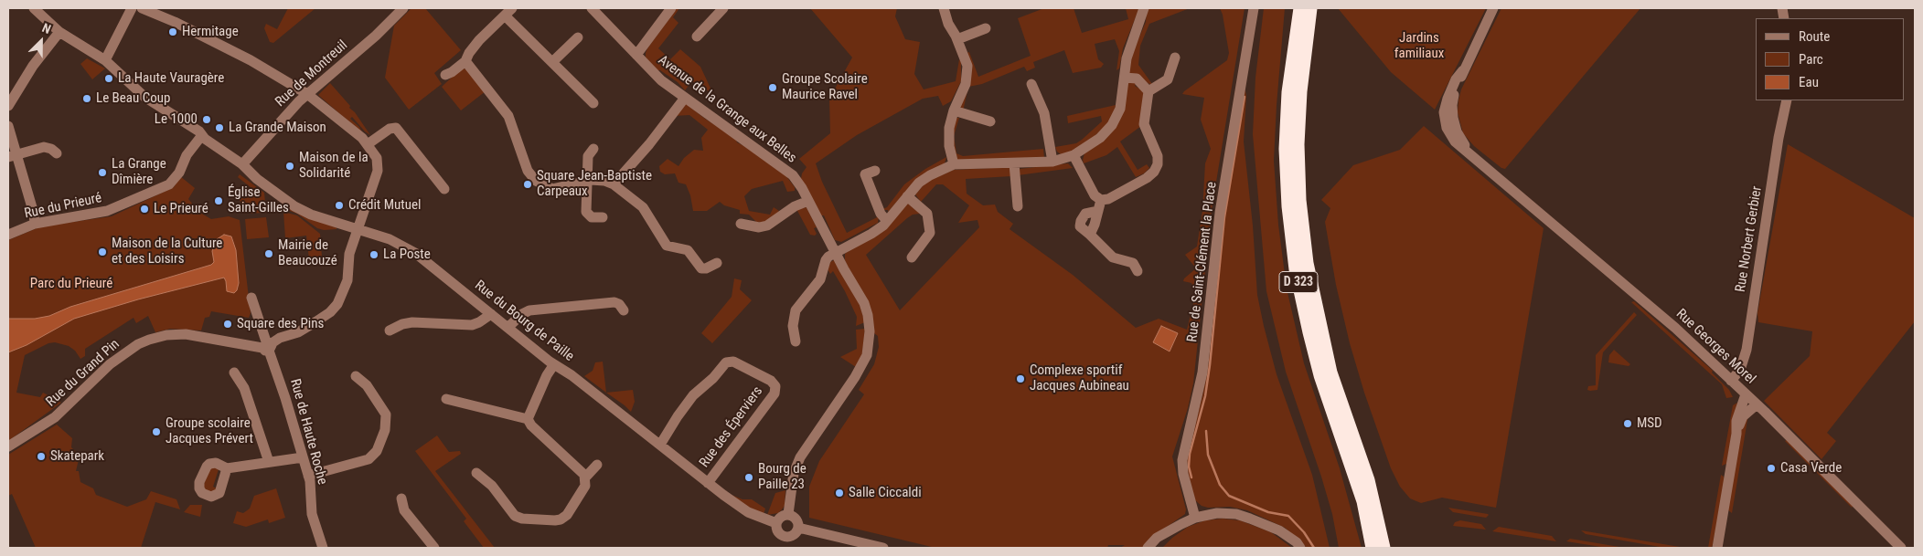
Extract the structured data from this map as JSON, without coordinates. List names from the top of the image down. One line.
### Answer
{"streets":{"highway":["D 323"],"street":["Rue de Montreuil","Avenue de la Grange aux Belles","Rue du Prieuré","Rue Norbert Gerbier","Rue de Saint-Clément la Place","Rue du Bourg de Paille","Rue Georges Morel","Rue du Grand Pin","Rue des Éperviers","Rue de Haute Roche"]},"crossings":[["Rue de Montreuil","Rue du Bourg de Paille"],["Avenue de la Grange aux Belles","Rue du Bourg de Paille"],["Rue du Prieuré","Rue du Bourg de Paille"],["Rue Norbert Gerbier","Rue Georges Morel"],["Rue du Bourg de Paille","Rue des Éperviers"],["Rue du Grand Pin","Rue de Haute Roche"]],"parks":["Jardins familiaux","Parc du Prieuré"],"places":["Hermitage","La Haute Vauragère","Groupe Scolaire Maurice Ravel","Le Beau Coup","Le 1000","La Grande Maison","Maison de la Solidarité","La Grange Dîmière","Square Jean-Baptiste Carpeaux","Église Saint-Gilles","Crédit Mutuel","Le Prieuré","Maison de la Culture et des Loisirs","Mairie de Beaucouzé","La Poste","Square des Pins","Complexe sportif Jacques Aubineau","MSD","Groupe scolaire Jacques Prévert","Skatepark","Casa Verde","Bourg de Paille 23","Salle Ciccaldi"],"legend":["Route","Parc","Eau"],"north":"top right"}
